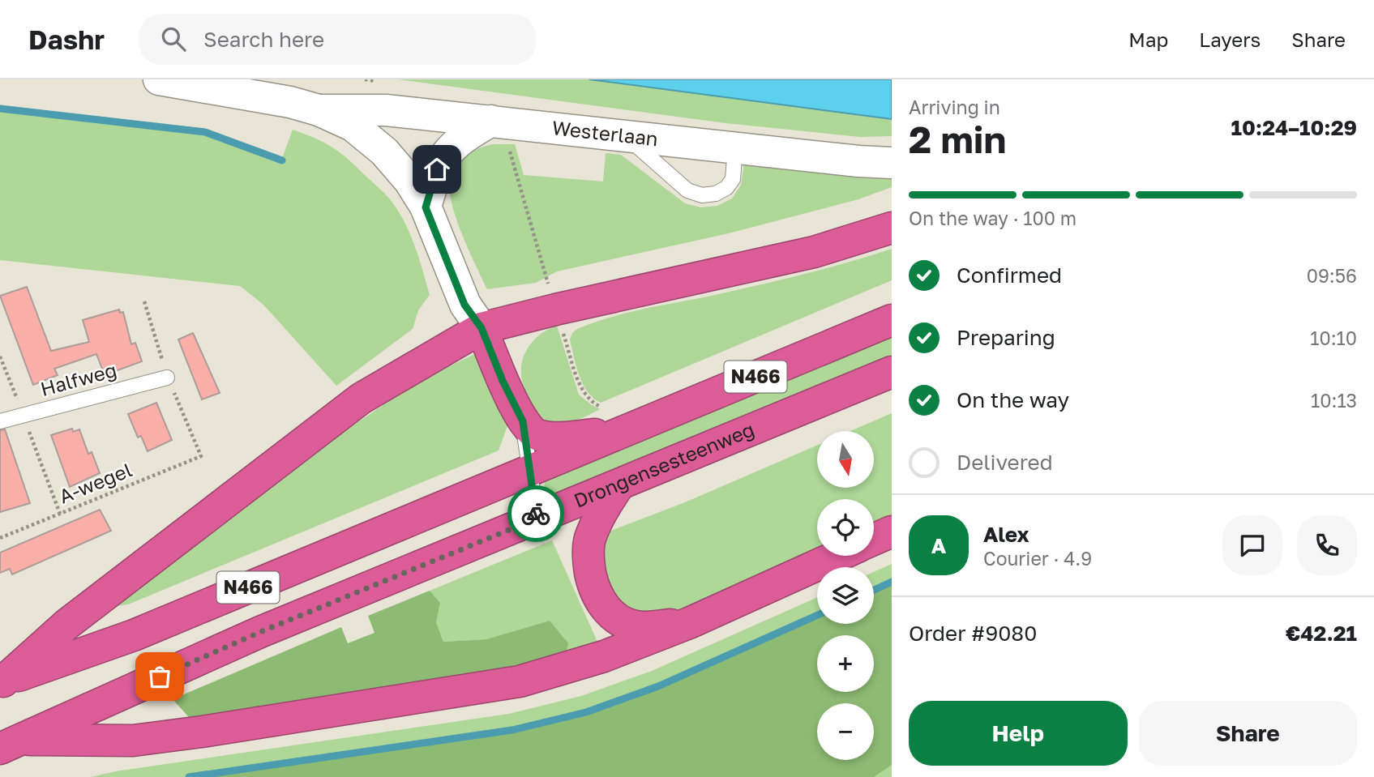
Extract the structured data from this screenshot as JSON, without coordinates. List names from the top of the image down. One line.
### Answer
{"streets":{"highway":["N466","Drongensesteenweg"],"street":["Westerlaan"],"lane":["Halfweg"],"path":["A-wegel"]},"north":"bottom","page":{"header":"Dashr","search":"Search here","nav":["Map","Layers","Share"],"heading":["2 min","Arriving in","10:24–10:29"],"panel":["Alex","Courier · 4.9","Order #9080","€42.21"],"bar":"On the way · 100 m","list":[["Confirmed","09:56"],["Preparing","10:10"],["On the way","10:13"],"Delivered"],"map_buttons":["+","−"],"round":"A","buttons":["Help","Share"]}}
